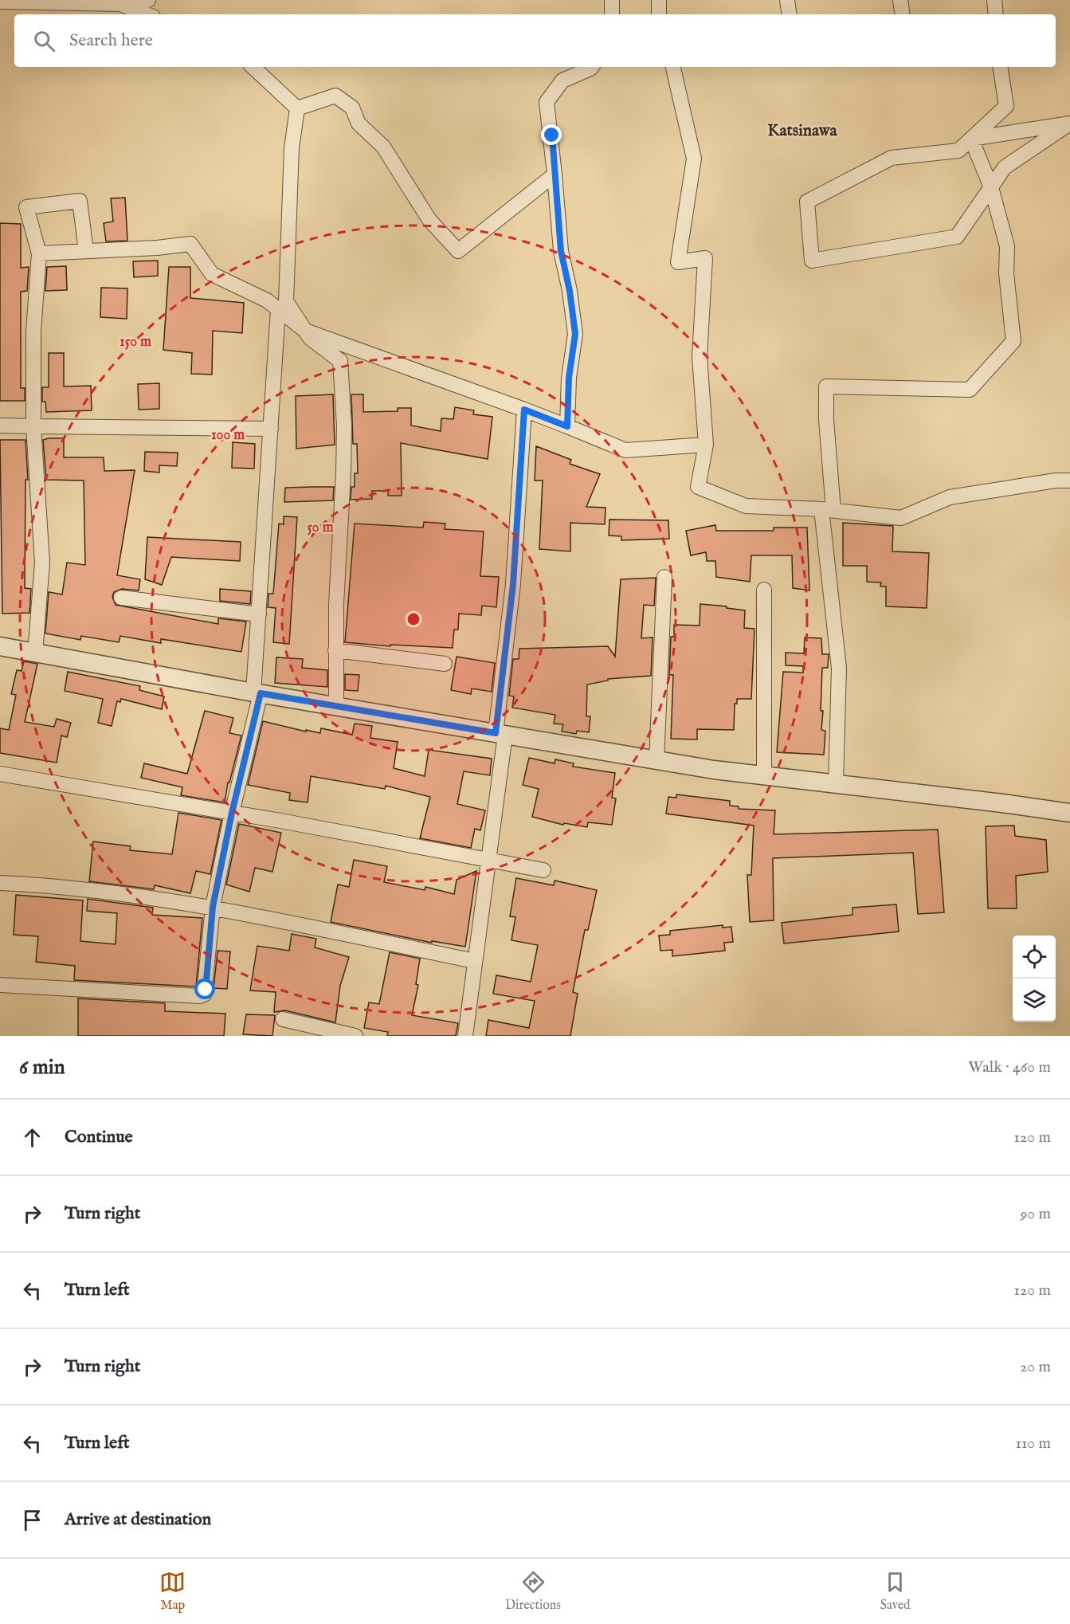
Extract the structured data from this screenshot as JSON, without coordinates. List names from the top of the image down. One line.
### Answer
{"districts":["Katsinawa"],"page":{"search":"Search here","heading":["6 min","Walk · 460 m"],"list":[["Continue","120 m"],["Turn right","90 m"],["Turn left","120 m"],["Turn right","20 m"],["Turn left","110 m"],"Arrive at destination"],"nav":["Map","Directions","Saved"]},"rings":["150 m","100 m","50 m"]}
